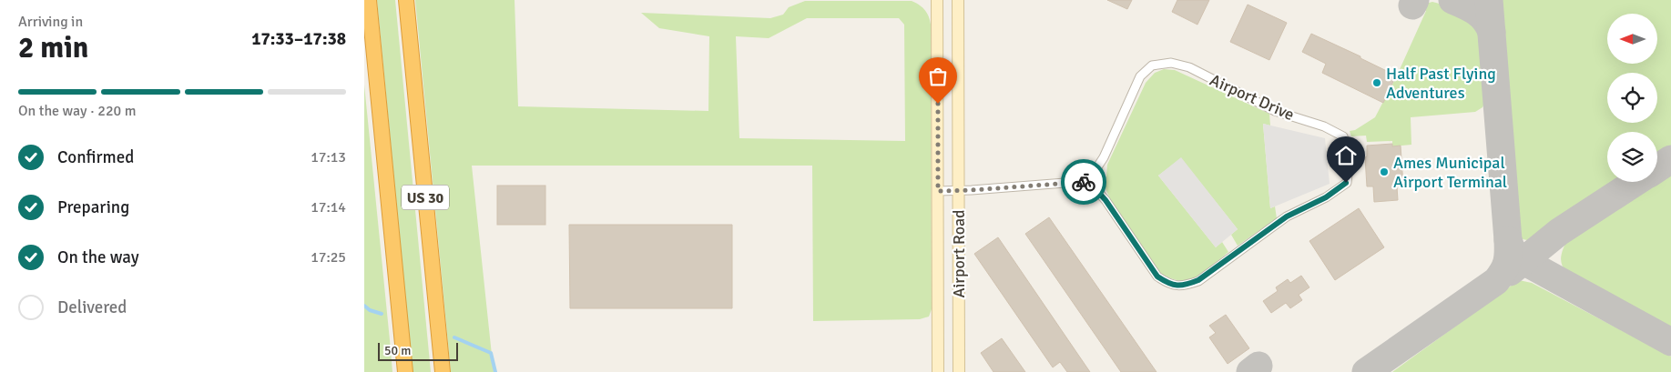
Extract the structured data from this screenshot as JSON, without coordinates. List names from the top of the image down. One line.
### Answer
{"streets":{"highway":["US 30"],"main road":["Airport Road"],"street":["Airport Drive"]},"places":["Half Past Flying Adventures","Ames Municipal Airport Terminal"],"scale_bar":"50 m","north":"left","page":{"heading":["2 min","Arriving in","17:33–17:38"],"bar":"On the way · 220 m","list":[["Confirmed","17:13"],["Preparing","17:14"],["On the way","17:25"],"Delivered"],"scale":"50 m"}}
